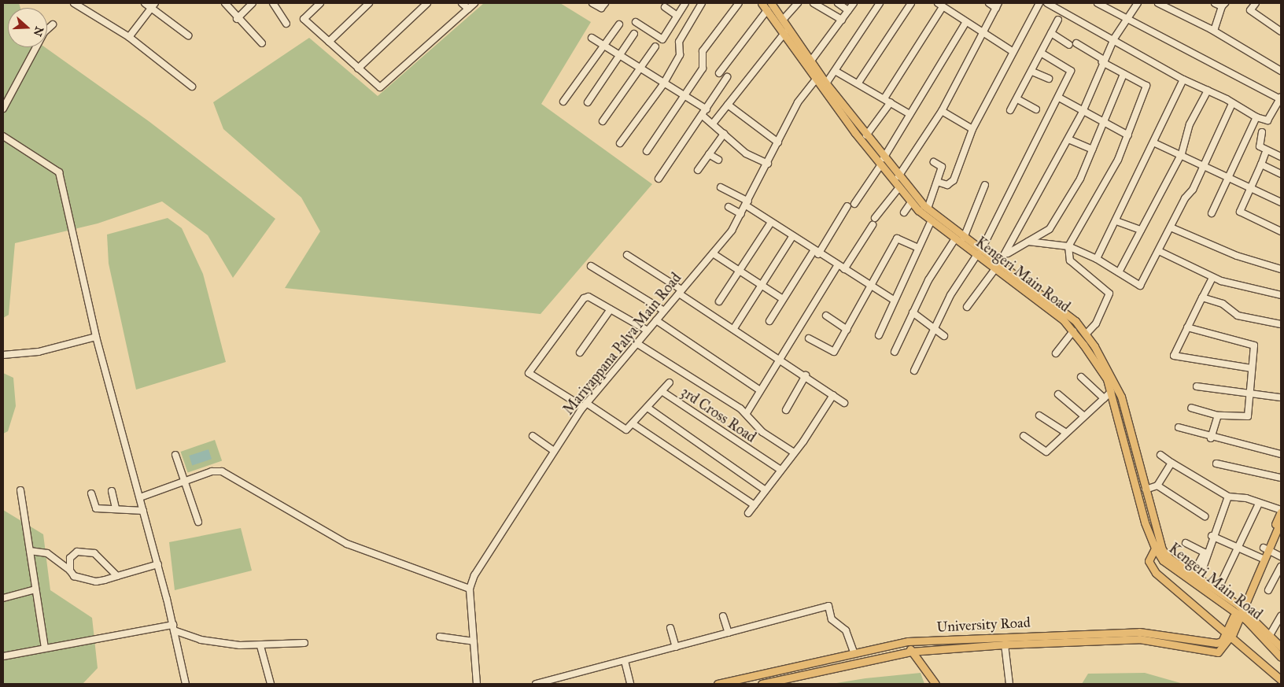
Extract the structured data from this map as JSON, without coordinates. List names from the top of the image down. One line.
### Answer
{"streets":{"main road":["Kengeri Main Road","University Road"],"street":["Mariyappana Palya Main Road","3rd Cross Road"]},"crossings":[["Kengeri Main Road","Mariyappana Palya Main Road"],["Kengeri Main Road","University Road"]],"north":"right"}
